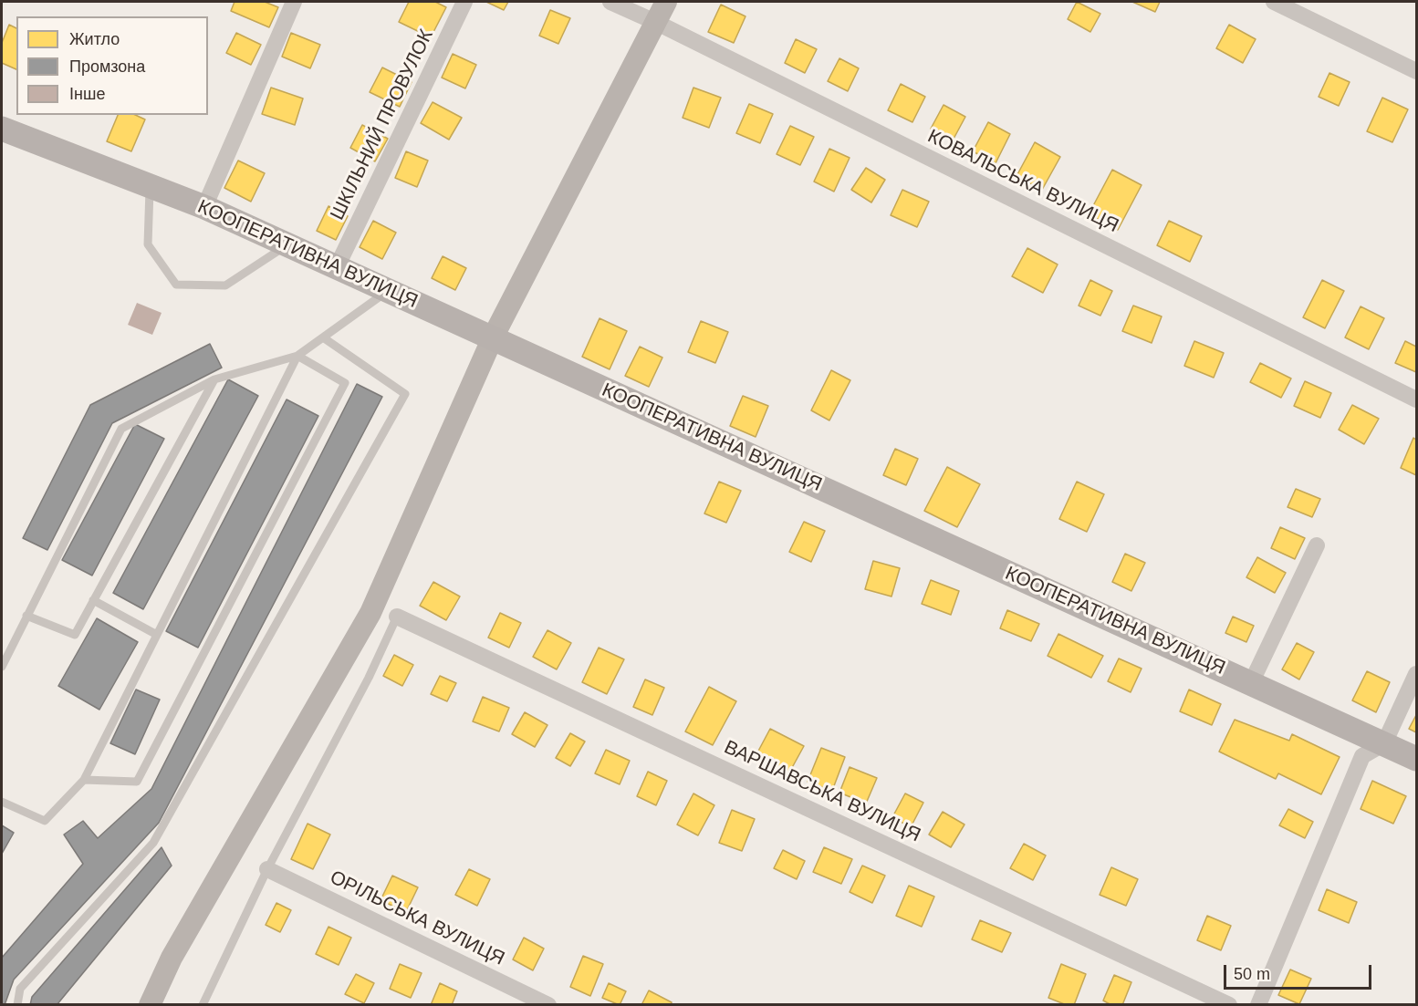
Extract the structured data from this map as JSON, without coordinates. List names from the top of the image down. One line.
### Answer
{"streets":{"main road":["КООПЕРАТИВНА ВУЛИЦЯ"],"street":["ШКІЛЬНИЙ ПРОВУЛОК","КОВАЛЬСЬКА ВУЛИЦЯ","ВАРШАВСЬКА ВУЛИЦЯ","ОРІЛЬСЬКА ВУЛИЦЯ"]},"crossings":[["ШКІЛЬНИЙ ПРОВУЛОК","КООПЕРАТИВНА ВУЛИЦЯ"]],"legend":["Житло","Промзона","Інше"],"scale_bar":"50 m"}
